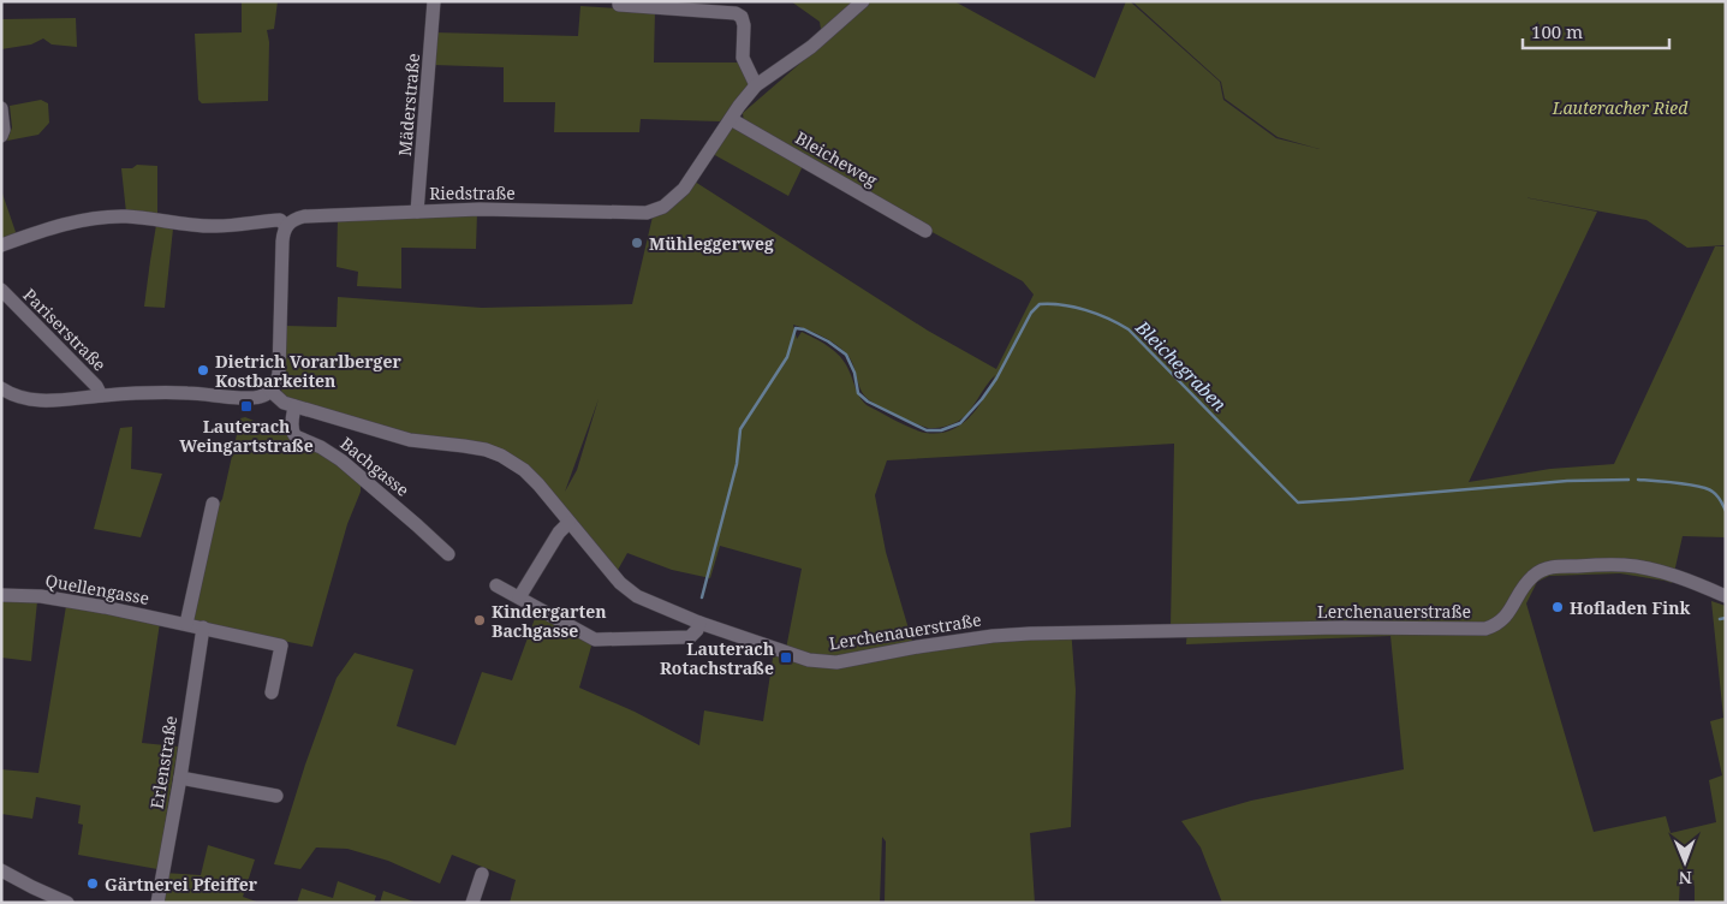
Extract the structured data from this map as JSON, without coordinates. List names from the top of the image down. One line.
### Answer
{"streets":{"street":["Mäderstraße","Bleicheweg","Riedstraße","Pariserstraße","Bachgasse","Quellengasse","Lerchenauerstraße","Erlenstraße"]},"crossings":[["Mäderstraße","Riedstraße"],["Bleicheweg","Riedstraße"],["Bachgasse","Lerchenauerstraße"],["Quellengasse","Erlenstraße"]],"water":["Bleichegraben"],"parks":["Lauteracher Ried"],"places":{"other":["Mühleggerweg","Dietrich Vorarlberger Kostbarkeiten","Hofladen Fink","Kindergarten Bachgasse","Gärtnerei Pfeiffer"],"transit":["Lauterach Weingartstraße","Lauterach Rotachstraße"]},"scale_bar":"100 m","north":"bottom"}
